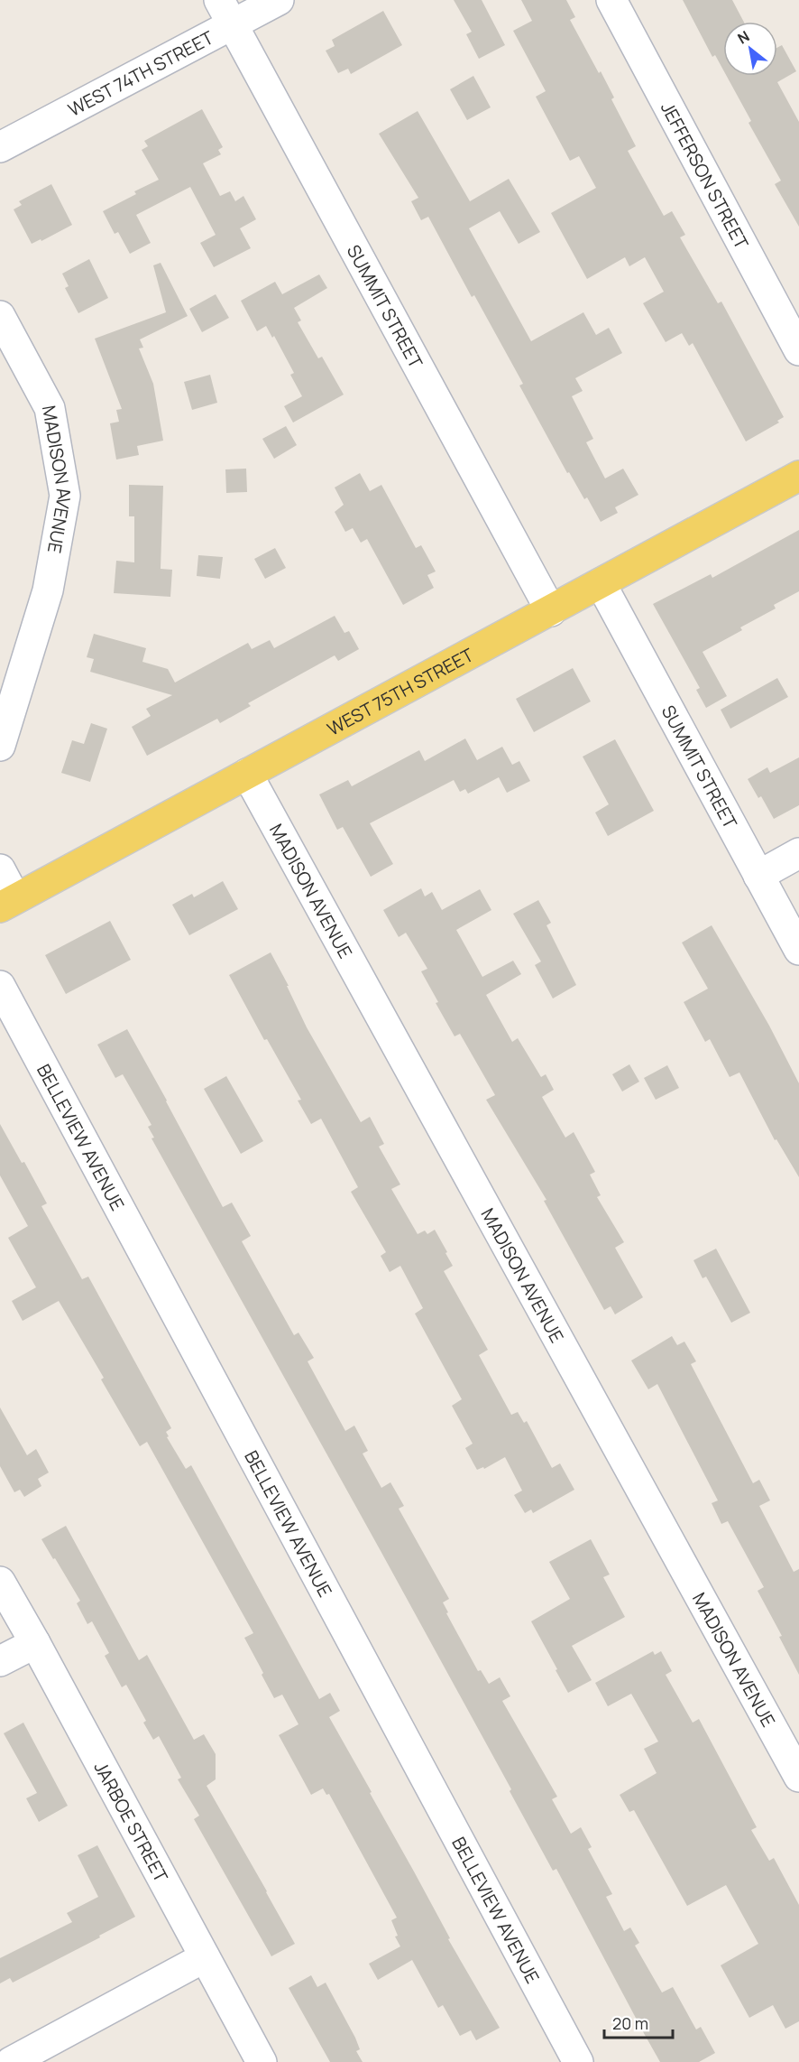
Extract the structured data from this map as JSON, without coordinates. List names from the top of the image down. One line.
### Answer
{"streets":{"main road":["WEST 75TH STREET"],"street":["WEST 74TH STREET","JEFFERSON STREET","SUMMIT STREET","MADISON AVENUE","BELLEVIEW AVENUE","JARBOE STREET"]},"crossings":[["WEST 74TH STREET","SUMMIT STREET"],["SUMMIT STREET","WEST 75TH STREET"],["MADISON AVENUE","WEST 75TH STREET"]],"scale_bar":"20 m","north":"top left"}
